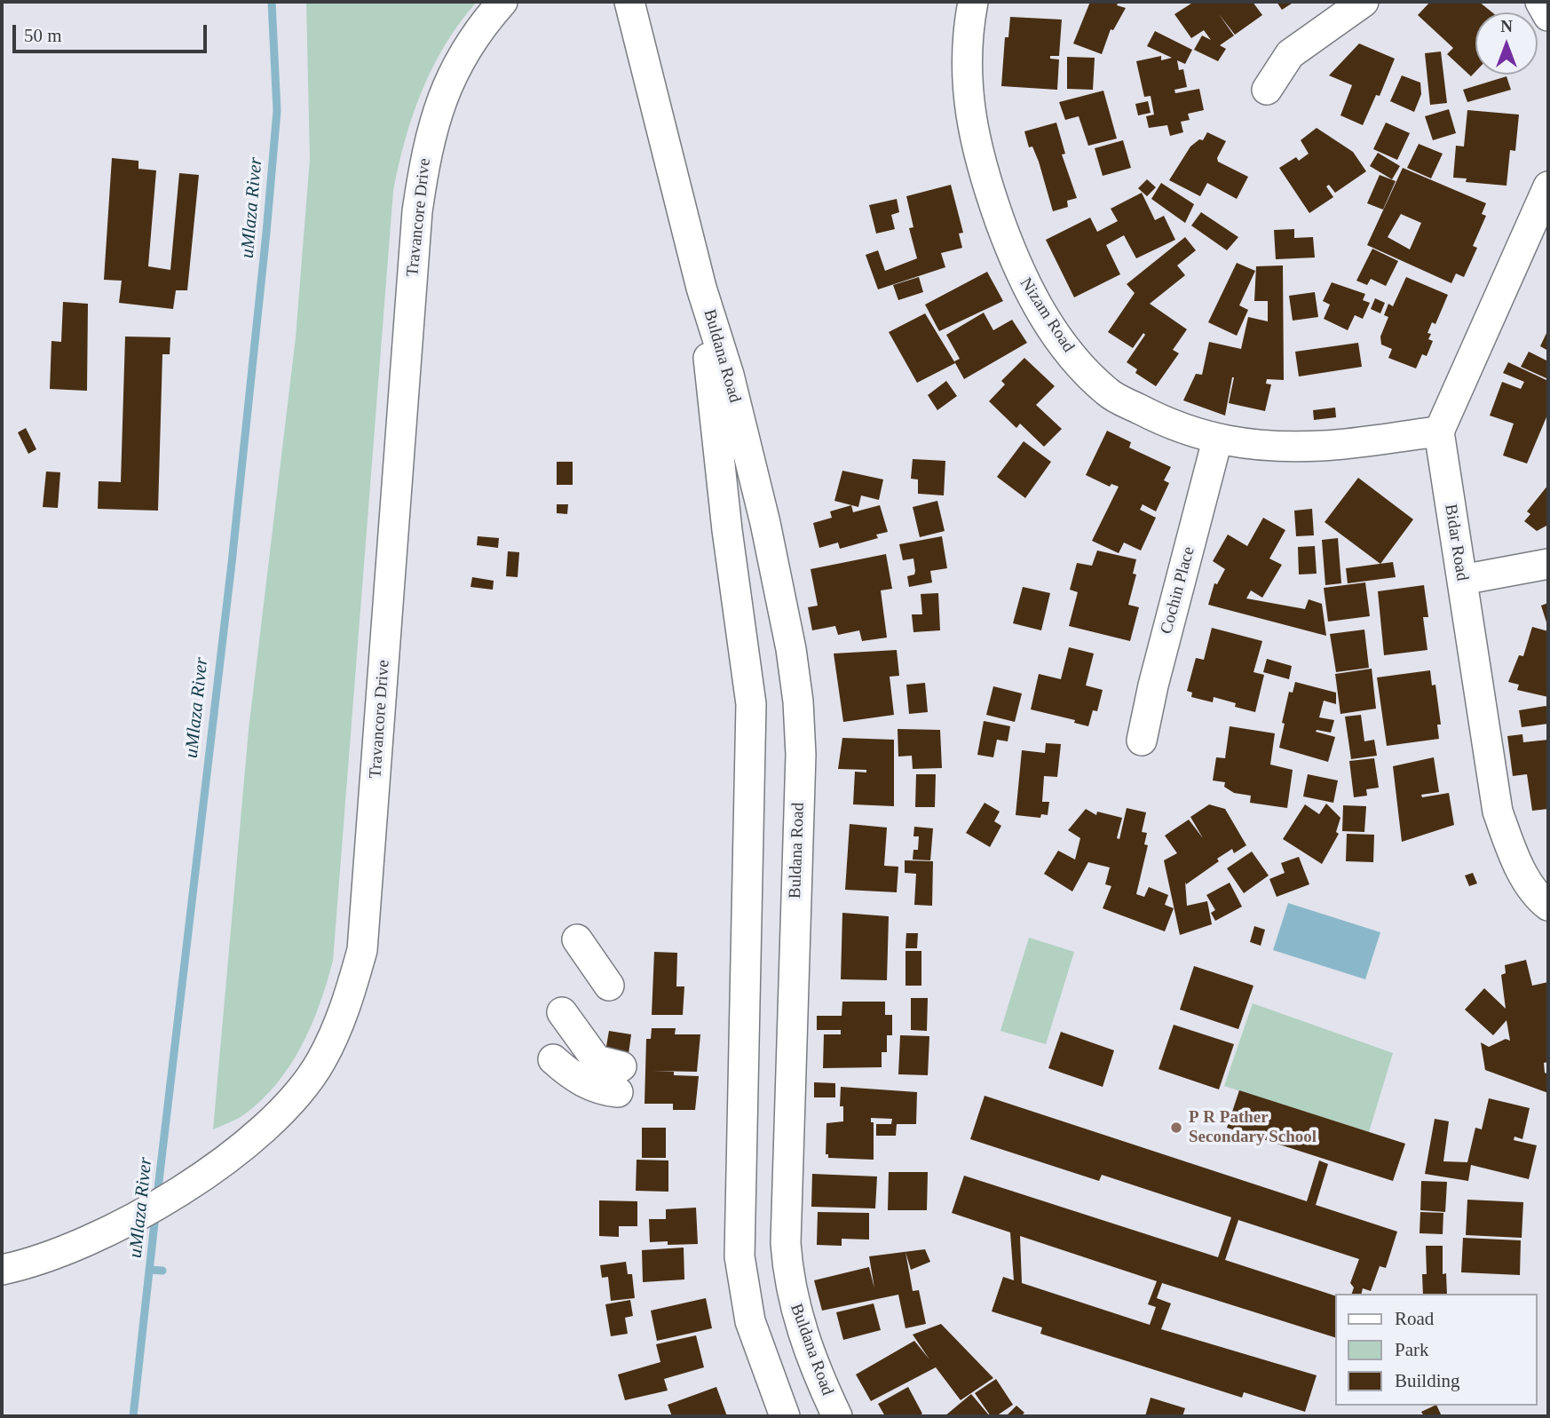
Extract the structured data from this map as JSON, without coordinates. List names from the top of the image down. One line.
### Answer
{"streets":{"street":["Travancore Drive","Nizam Road","Buldana Road","Bidar Road","Cochin Place"]},"crossings":[["Nizam Road","Bidar Road"],["Nizam Road","Cochin Place"]],"water":["uMlaza River"],"places":["P R Pather Secondary School"],"legend":["Road","Park","Building"],"scale_bar":"50 m","north":"top"}
